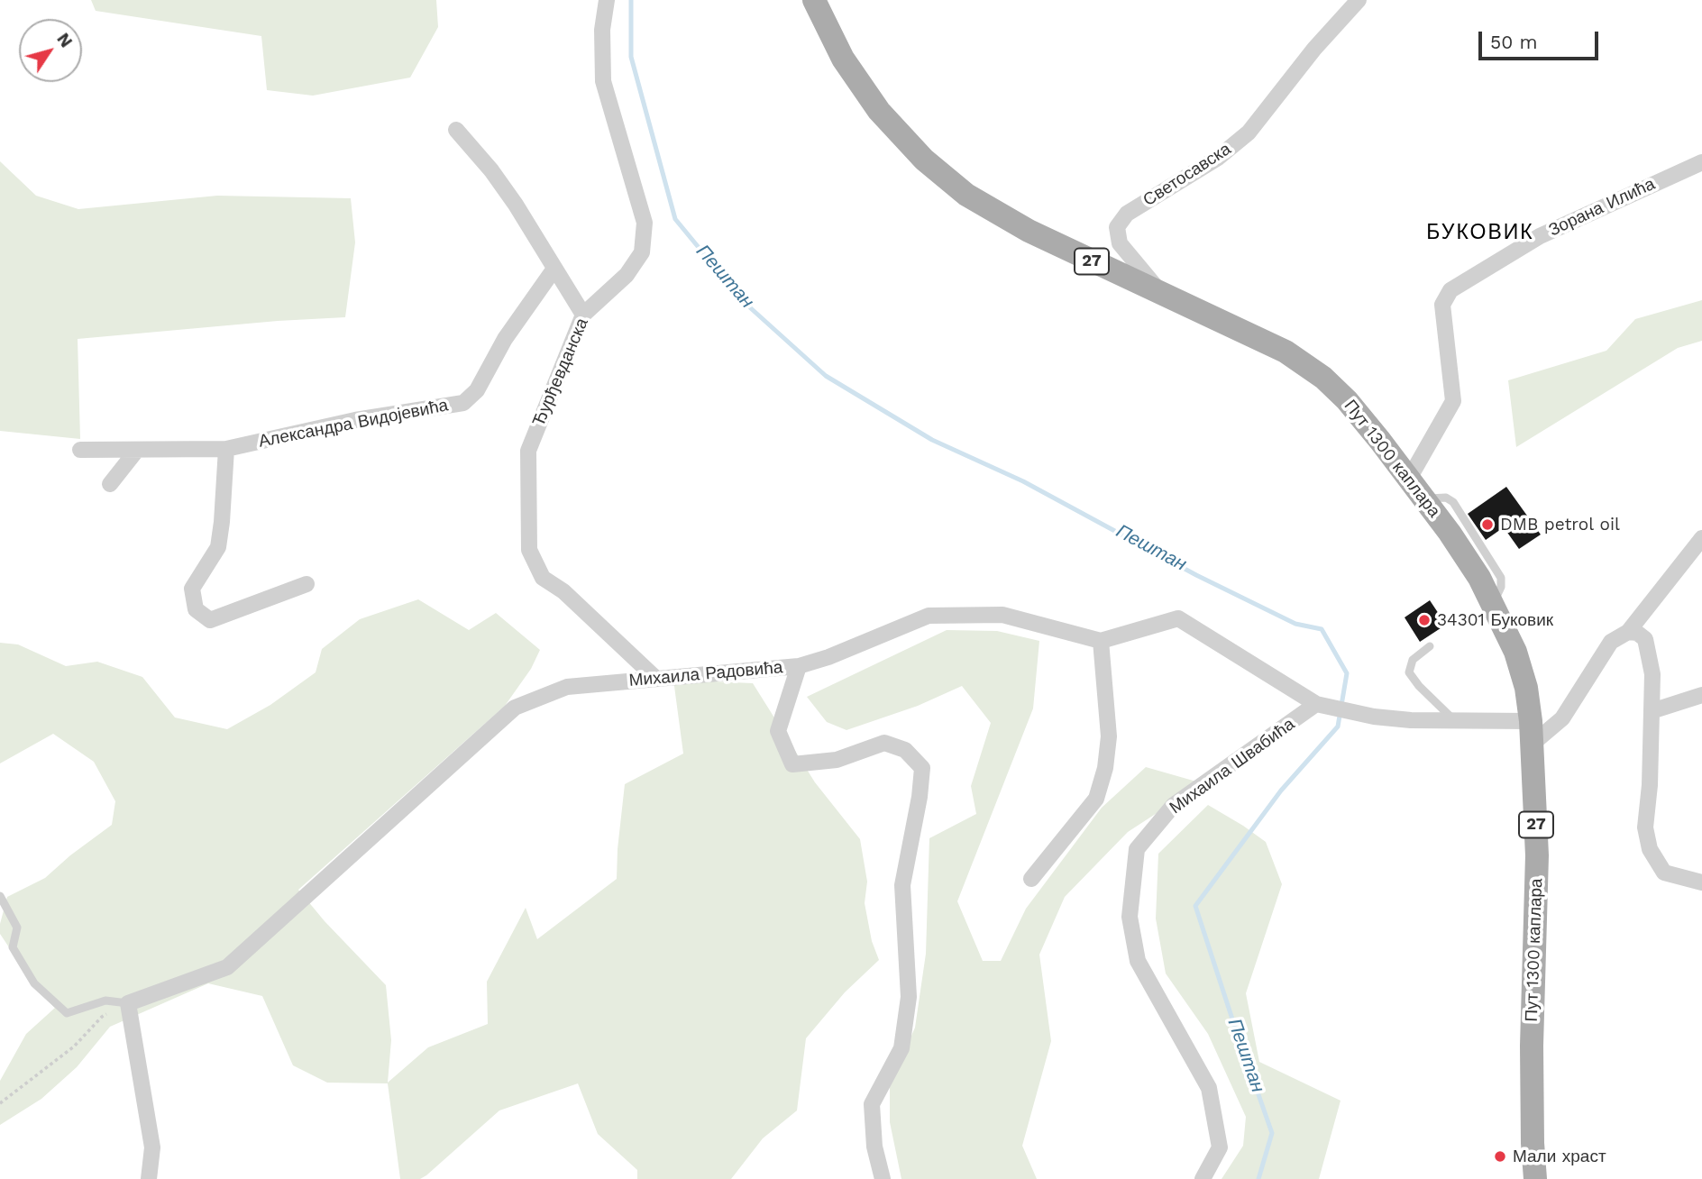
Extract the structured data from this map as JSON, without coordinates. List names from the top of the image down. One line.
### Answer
{"streets":{"main road":["27","Пут 1300 каплара"],"street":["Светосавска","Зорана Илића","Ђурђевданска","Александра Видојевића","Михаила Радовића","Михаила Швабића"]},"crossings":[["Светосавска","Пут 1300 каплара"],["Зорана Илића","Пут 1300 каплара"],["Ђурђевданска","Михаила Радовића"]],"districts":["БУКОВИК"],"water":["Пештан"],"places":["DMB petrol oil","34301 Буковик","Мали храст"],"scale_bar":"50 m","north":"top right"}
